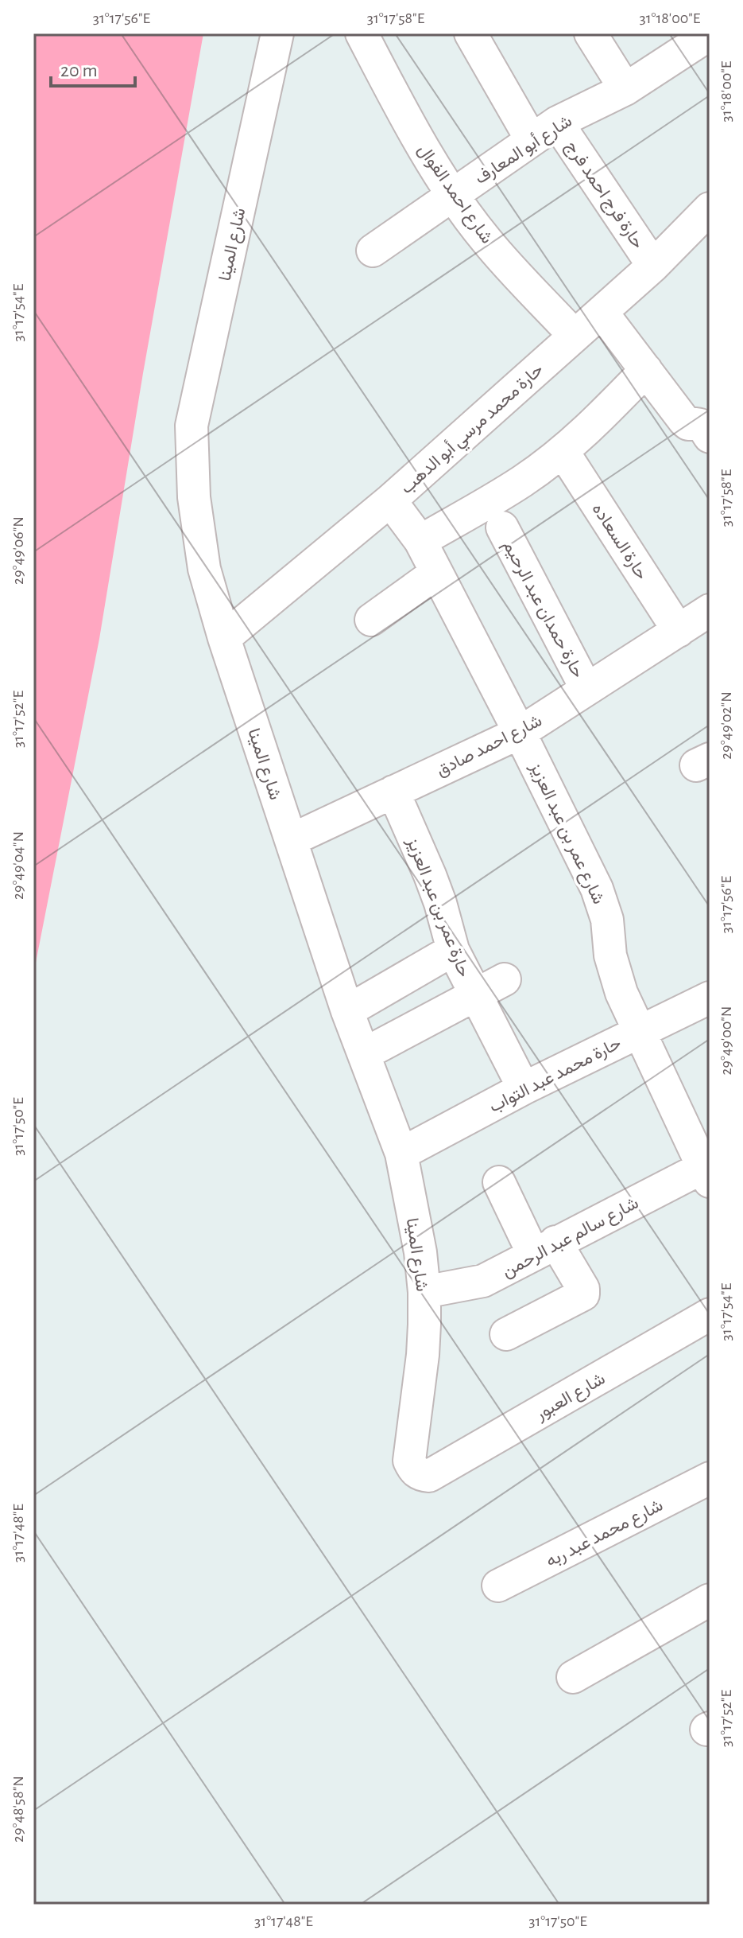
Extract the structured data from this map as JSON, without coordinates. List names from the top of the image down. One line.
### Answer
{"streets":{"street":["شارع أبو المعارف","شارع احمد الفوال","حارة فرج احمد فرج","شارع المينا","حارة محمد مرسي أبو الدهب","حارة السعاده","حارة حمدان عبد الرحيم","شارع احمد صادق","شارع عمر بن عبد العزيز","حارة عمر بن عبد العزيز","حارة محمد عبد التواب","شارع سالم عبد الرحمن","شارع العبور","شارع محمد عبد ربه"]},"crossings":[["شارع أبو المعارف","شارع احمد الفوال"],["شارع أبو المعارف","حارة فرج احمد فرج"],["شارع احمد الفوال","حارة محمد مرسي أبو الدهب"],["حارة فرج احمد فرج","حارة محمد مرسي أبو الدهب"],["شارع المينا","حارة محمد مرسي أبو الدهب"],["شارع المينا","شارع احمد صادق"],["شارع المينا","حارة محمد عبد التواب"],["شارع المينا","شارع سالم عبد الرحمن"],["شارع المينا","شارع العبور"],["حارة محمد مرسي أبو الدهب","شارع عمر بن عبد العزيز"],["حارة السعاده","شارع احمد صادق"],["حارة حمدان عبد الرحيم","شارع احمد صادق"],["شارع احمد صادق","شارع عمر بن عبد العزيز"],["شارع احمد صادق","حارة عمر بن عبد العزيز"],["شارع عمر بن عبد العزيز","حارة محمد عبد التواب"],["شارع عمر بن عبد العزيز","شارع سالم عبد الرحمن"],["حارة عمر بن عبد العزيز","حارة محمد عبد التواب"]],"scale_bar":"20 m","coordinates":["31°17'56\"E","31°17'58\"E","31°18'00\"E","31°17'54\"E","29°49'06\"N","31°17'52\"E","29°49'02\"N","29°49'04\"N","29°49'00\"N","31°17'50\"E","31°17'48\"E","29°48'58\"N"]}
